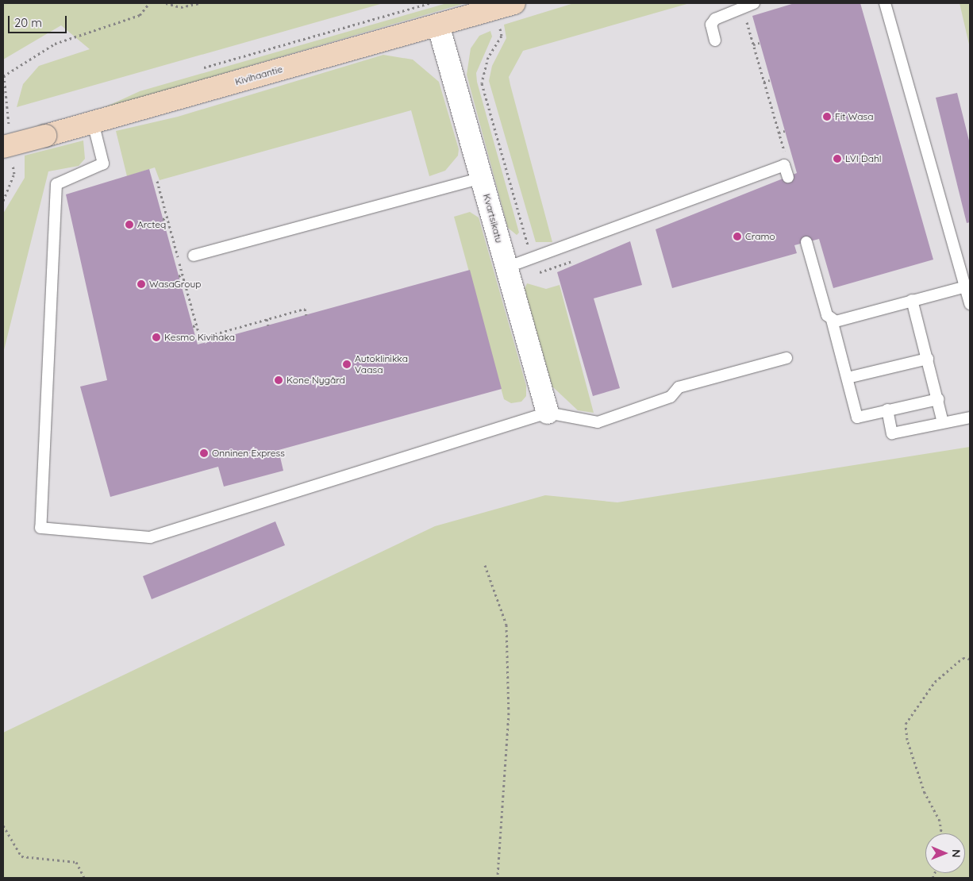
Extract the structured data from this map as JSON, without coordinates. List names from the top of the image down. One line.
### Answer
{"streets":{"main road":["Kivihaantie"],"street":["Kvartsikatu"]},"crossings":[["Kivihaantie","Kvartsikatu"]],"places":["Fit Wasa","LVI Dahl","Arcteq","Cramo","WasaGroup","Kesmo Kivihaka","Autoklinikka Vaasa","Kone Nygård","Onninen Express"],"scale_bar":"20 m","north":"right"}
